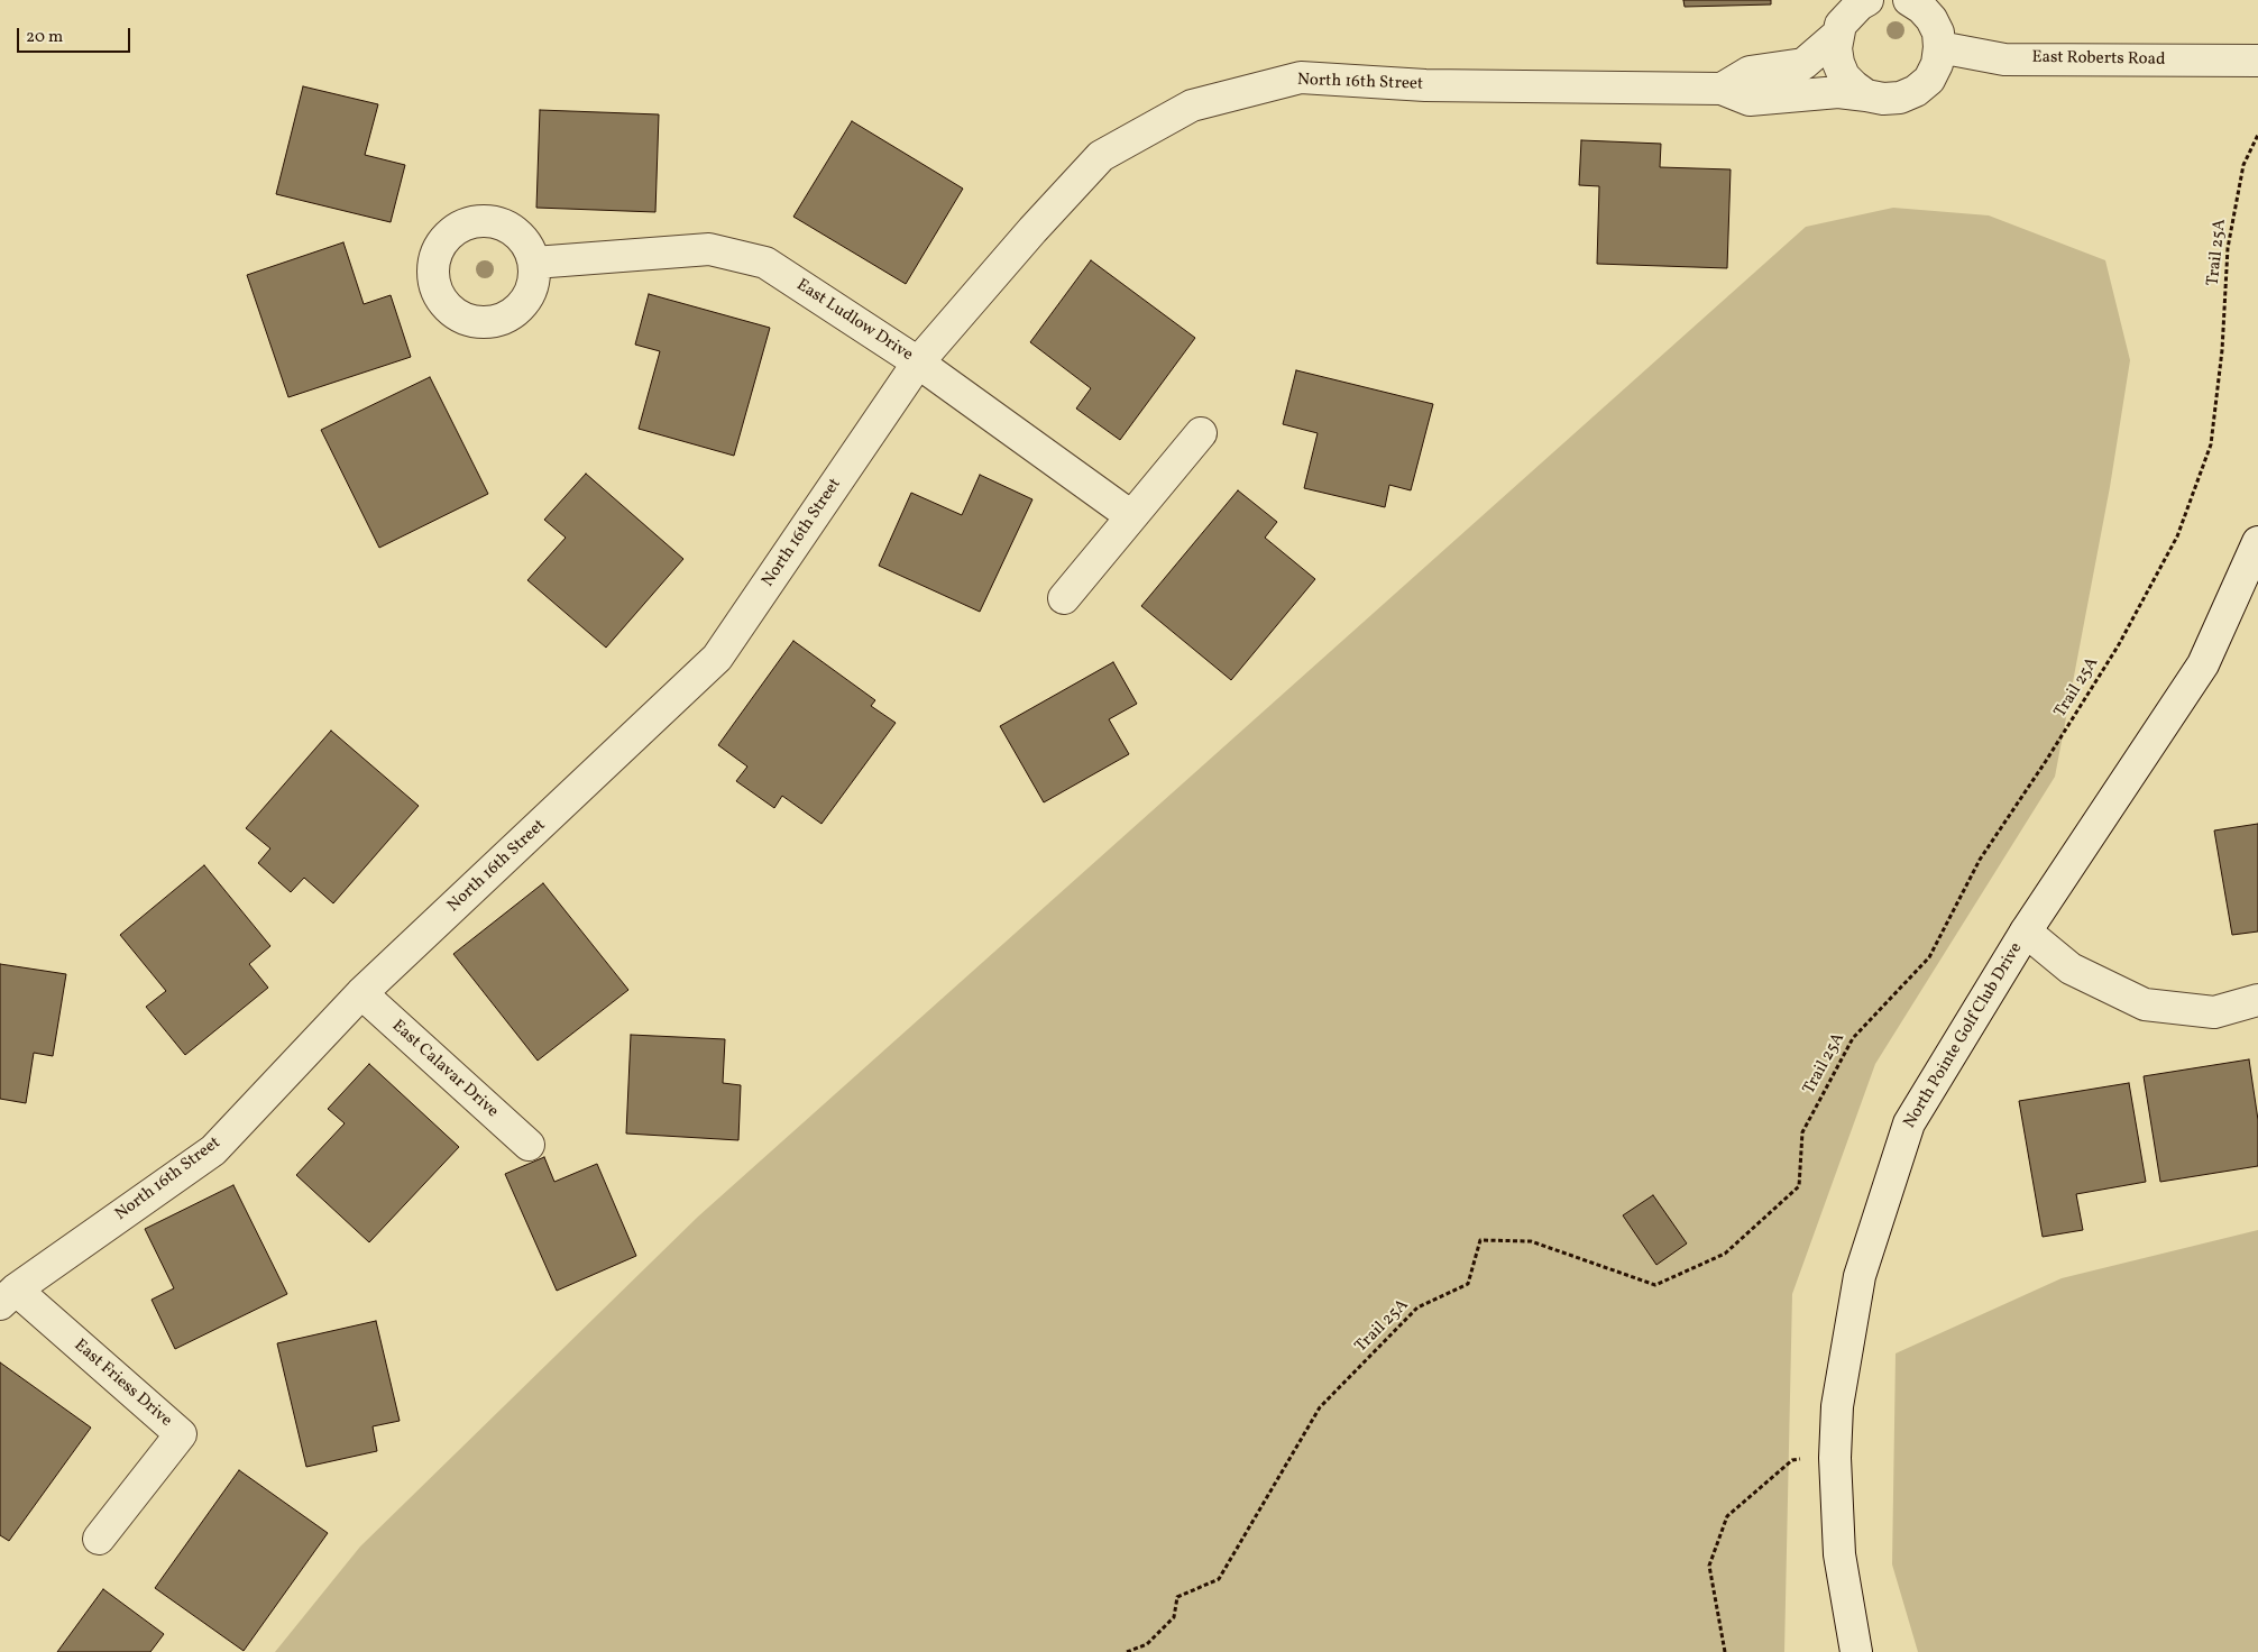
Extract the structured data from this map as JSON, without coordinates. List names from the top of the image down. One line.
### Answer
{"streets":{"street":["East Roberts Road","North 16th Street","East Ludlow Drive","North Pointe Golf Club Drive","East Calavar Drive","East Friess Drive"],"path":["Trail 25A"]},"crossings":[["North 16th Street","East Ludlow Drive"],["North 16th Street","East Calavar Drive"],["North 16th Street","East Friess Drive"]],"scale_bar":"20 m"}
